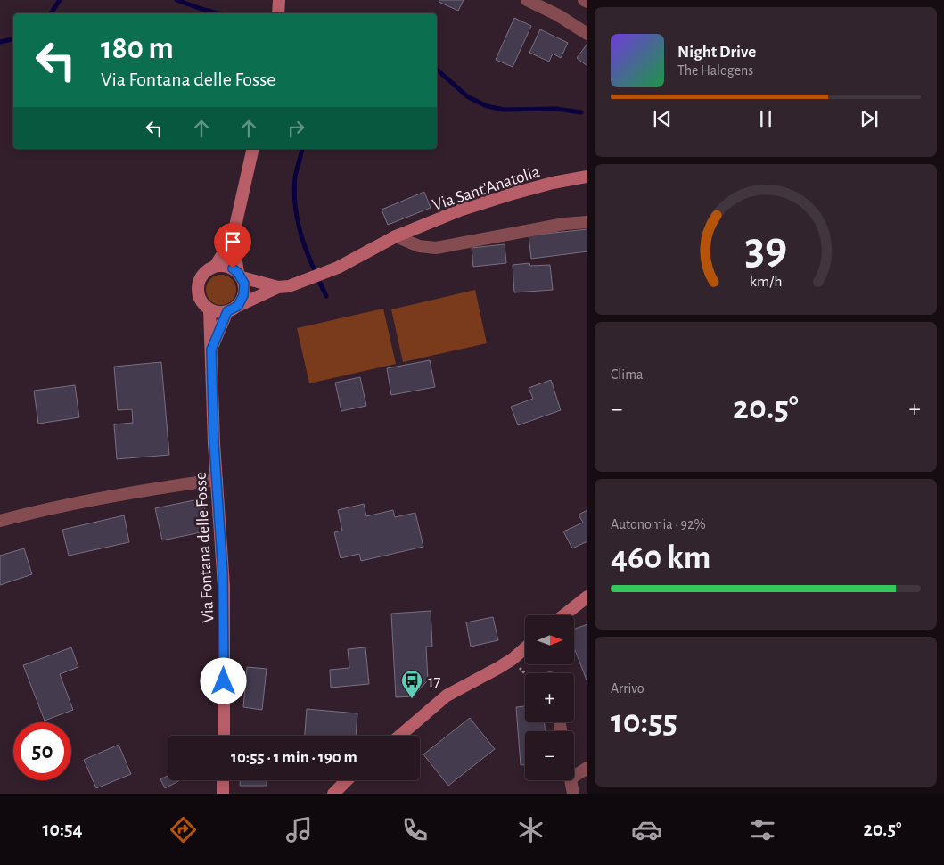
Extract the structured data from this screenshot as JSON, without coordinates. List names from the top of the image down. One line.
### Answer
{"streets":{"main road":["Via Sant'Anatolia","Via Fontana delle Fosse"]},"crossings":[["Via Sant'Anatolia","Via Fontana delle Fosse"]],"places":{"bus stop":["17"]},"north":"right","page":{"turn":["180 m","Via Fontana delle Fosse"],"song":["Night Drive","The Halogens"],"tile":["Clima",["Autonomia · 92%","460 km"],["Arrivo","10:55"]],"heat":["−","20.5°","+"],"map_buttons":["+","−"],"limit":"50","trip":"10:55 · 1 min · 190 m","tabs":["10:54","20.5°"],"gauge":["39","km/h"]}}
